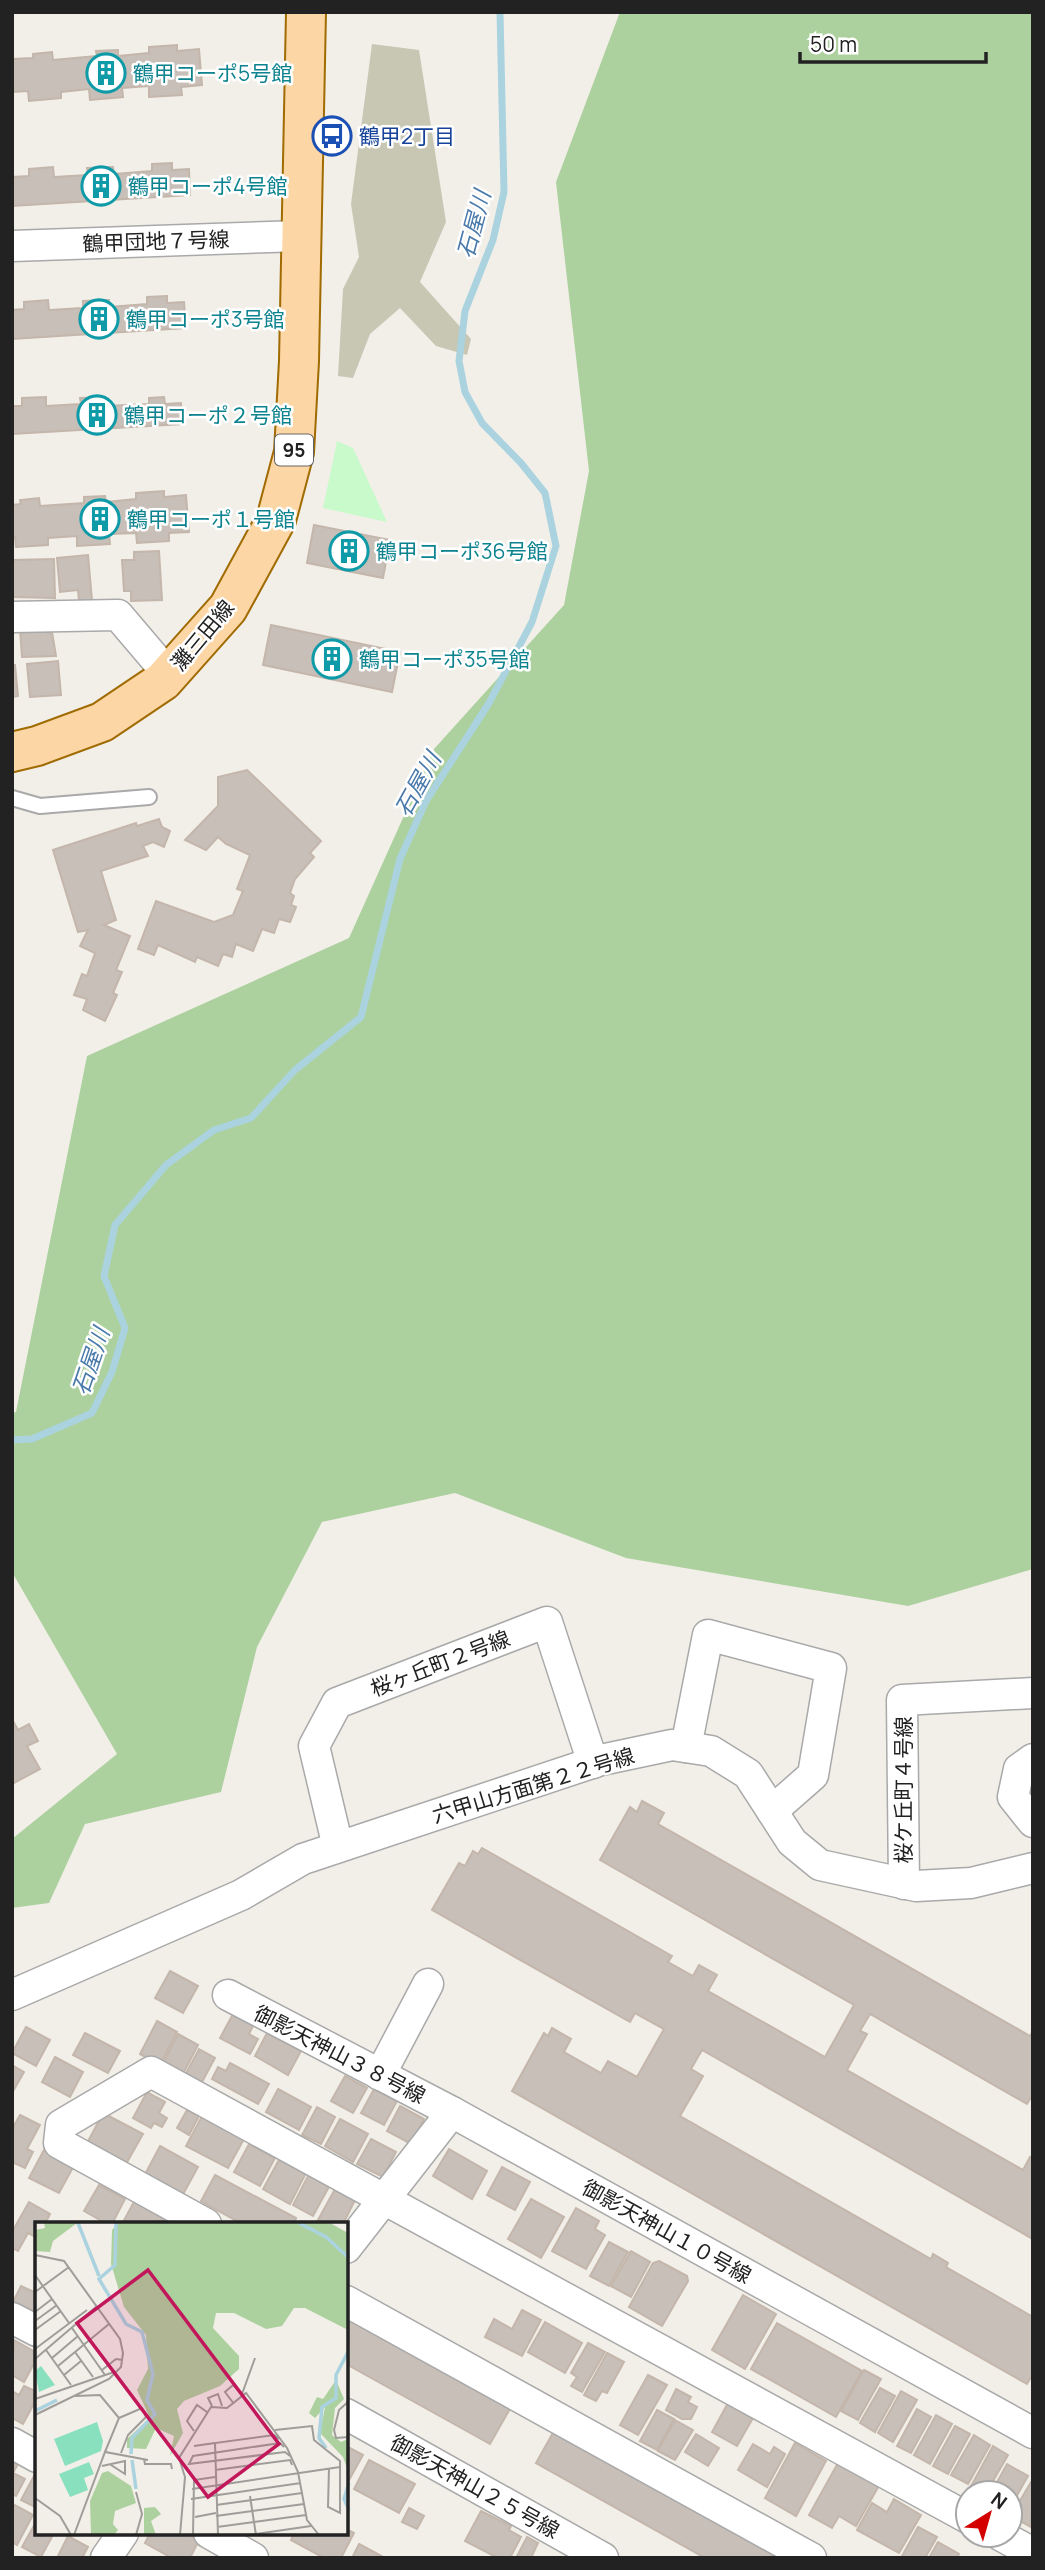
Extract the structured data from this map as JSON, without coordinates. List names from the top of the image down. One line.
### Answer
{"streets":{"main road":["95","灘三田線"],"street":["鶴甲団地７号線","桜ヶ丘町２号線","六甲山方面第２２号線","桜ケ丘町４号線","御影天神山３８号線","御影天神山１０号線","御影天神山２５号線"]},"crossings":[["鶴甲団地７号線","灘三田線"],["桜ヶ丘町２号線","六甲山方面第２２号線"],["六甲山方面第２２号線","桜ケ丘町４号線"],["御影天神山３８号線","御影天神山１０号線"]],"water":["石屋川"],"places":{"building":["鶴甲コーポ5号館","鶴甲コーポ4号館","鶴甲コーポ3号館","鶴甲コーポ２号館","鶴甲コーポ１号館","鶴甲コーポ36号館","鶴甲コーポ35号館"],"bus stop":["鶴甲2丁目"]},"scale_bar":"50 m","north":"top right"}
